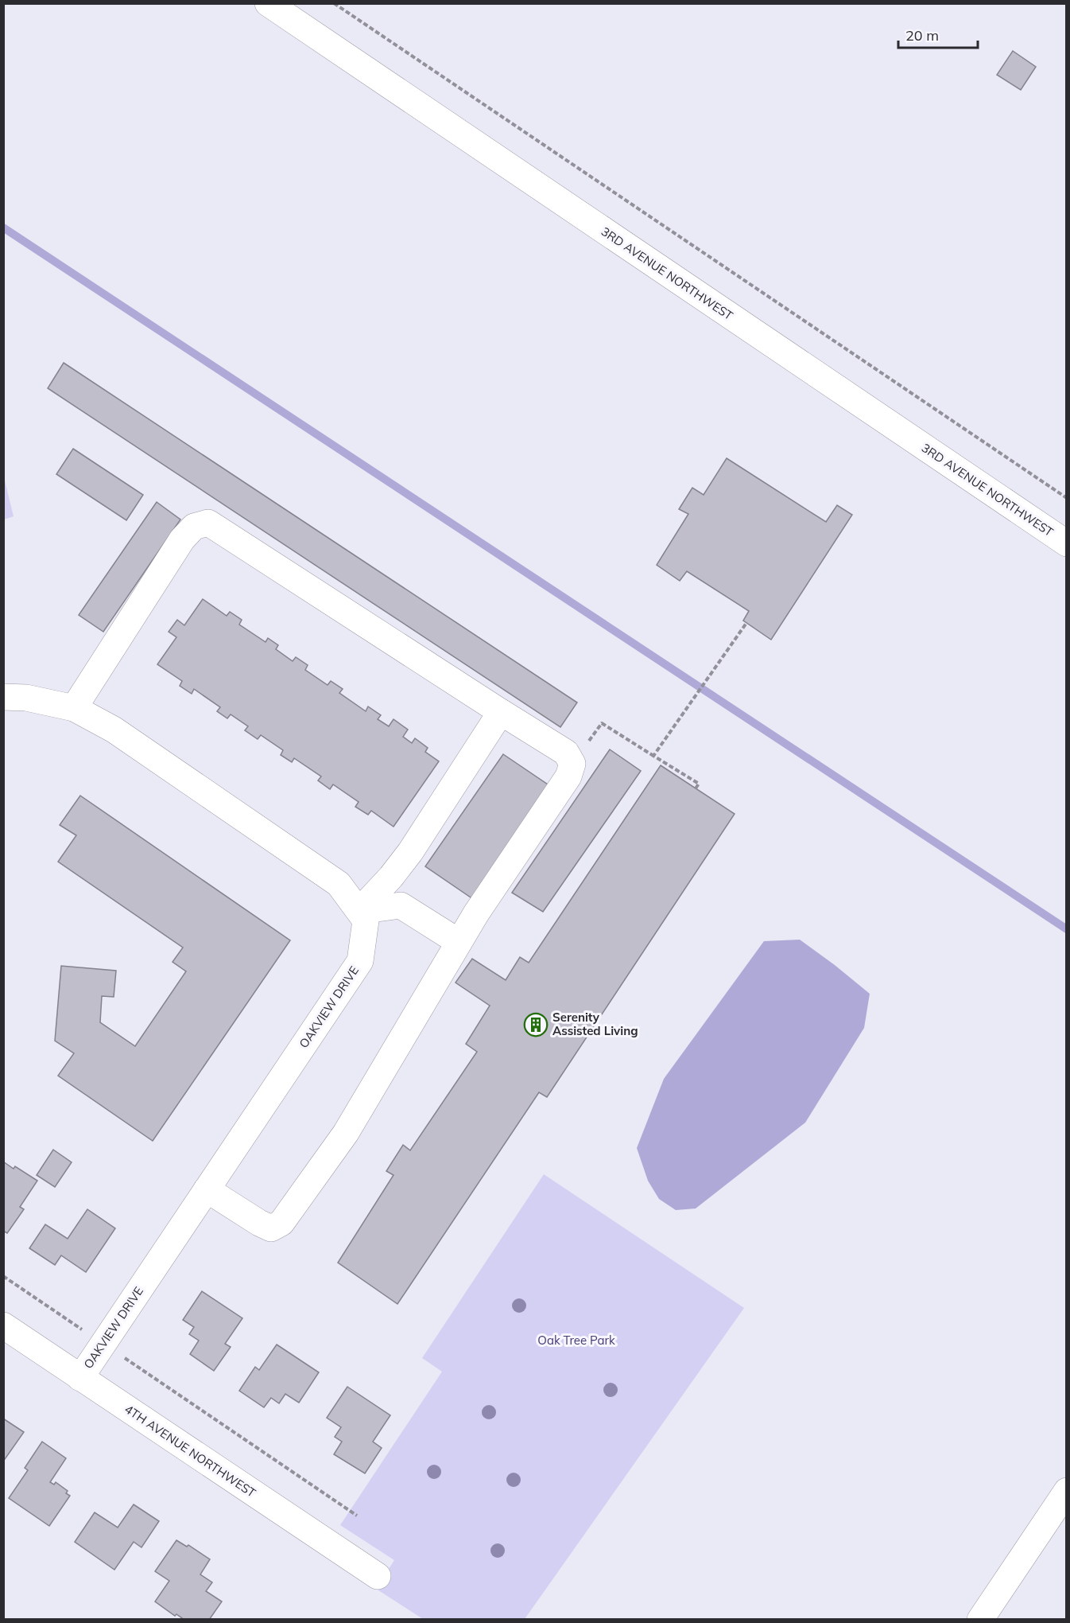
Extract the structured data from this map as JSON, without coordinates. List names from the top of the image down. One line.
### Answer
{"streets":{"street":["3RD AVENUE NORTHWEST","OAKVIEW DRIVE","4TH AVENUE NORTHWEST"]},"crossings":[["OAKVIEW DRIVE","4TH AVENUE NORTHWEST"]],"parks":["Oak Tree Park"],"places":{"building":["Serenity Assisted Living"]},"scale_bar":"20 m"}
